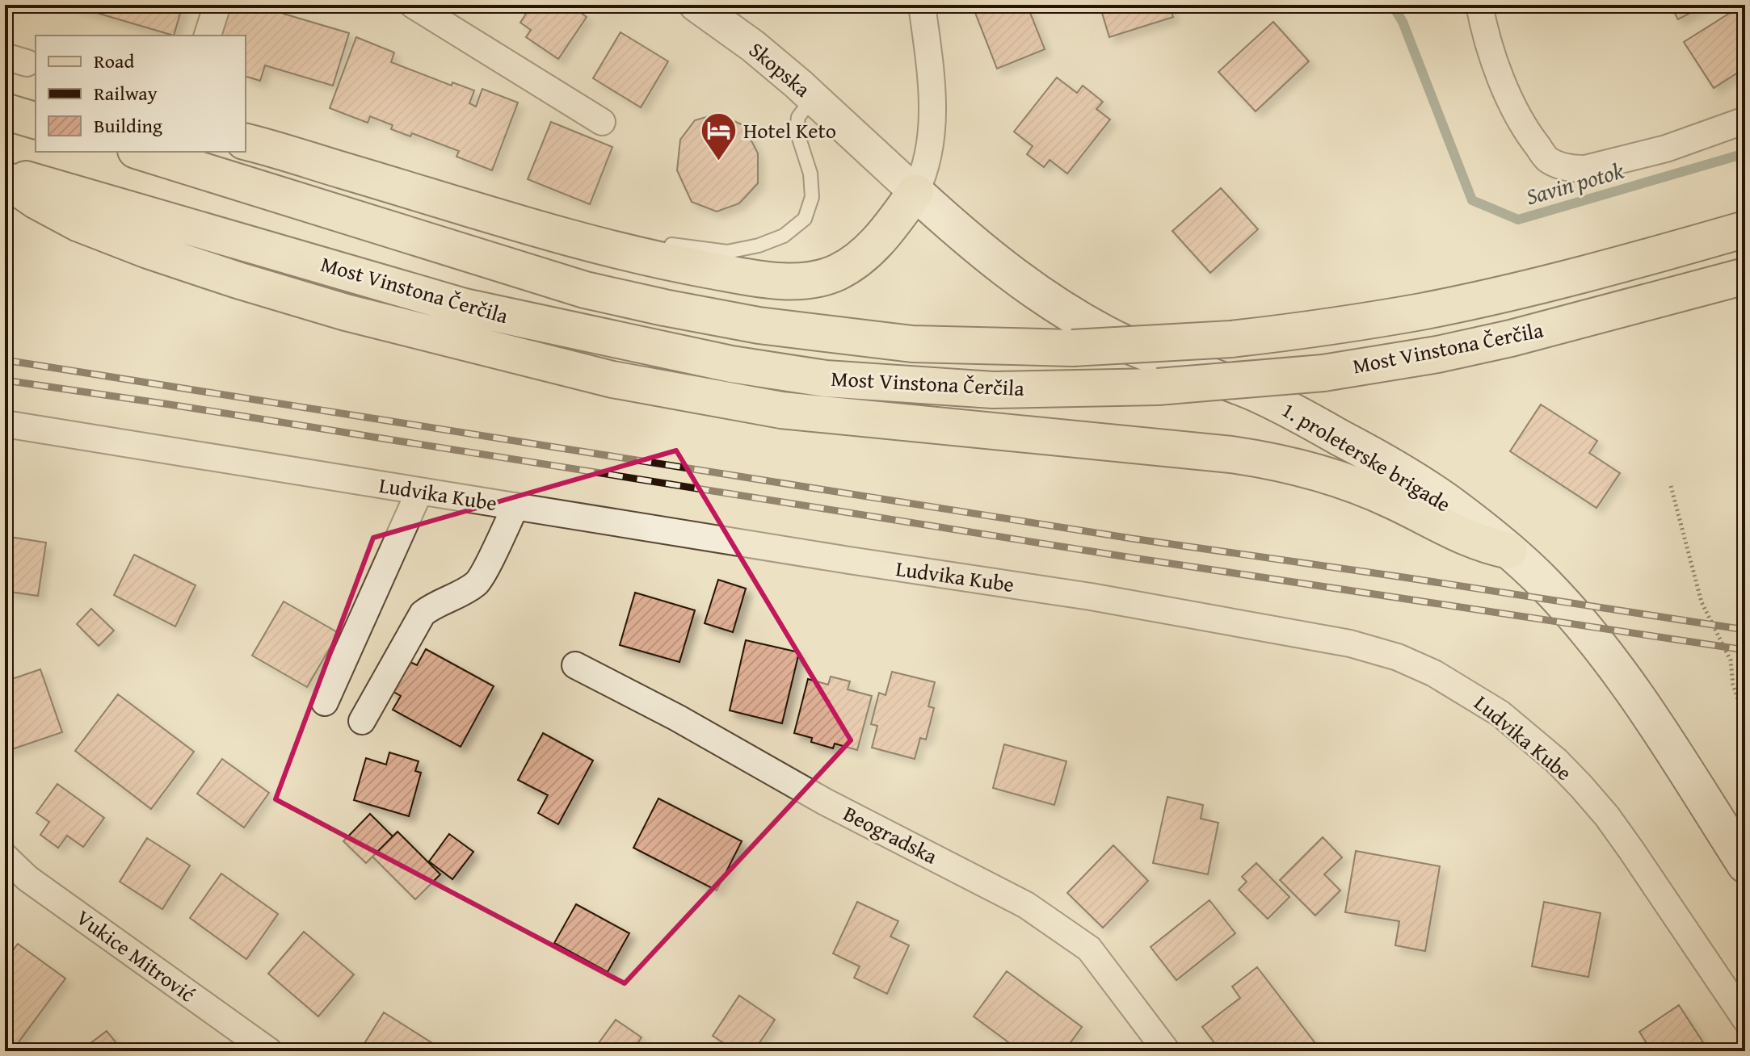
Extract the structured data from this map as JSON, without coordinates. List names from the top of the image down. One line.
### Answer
{"streets":{"main road":["Most Vinstona Čerčila","1. proleterske brigade"],"street":["Skopska","Ludvika Kube","Beogradska","Vukice Mitrović"]},"crossings":[["Skopska","1. proleterske brigade"]],"water":["Savin potok"],"places":{"hotel":["Hotel Keto"]},"legend":["Road","Railway","Building"]}
